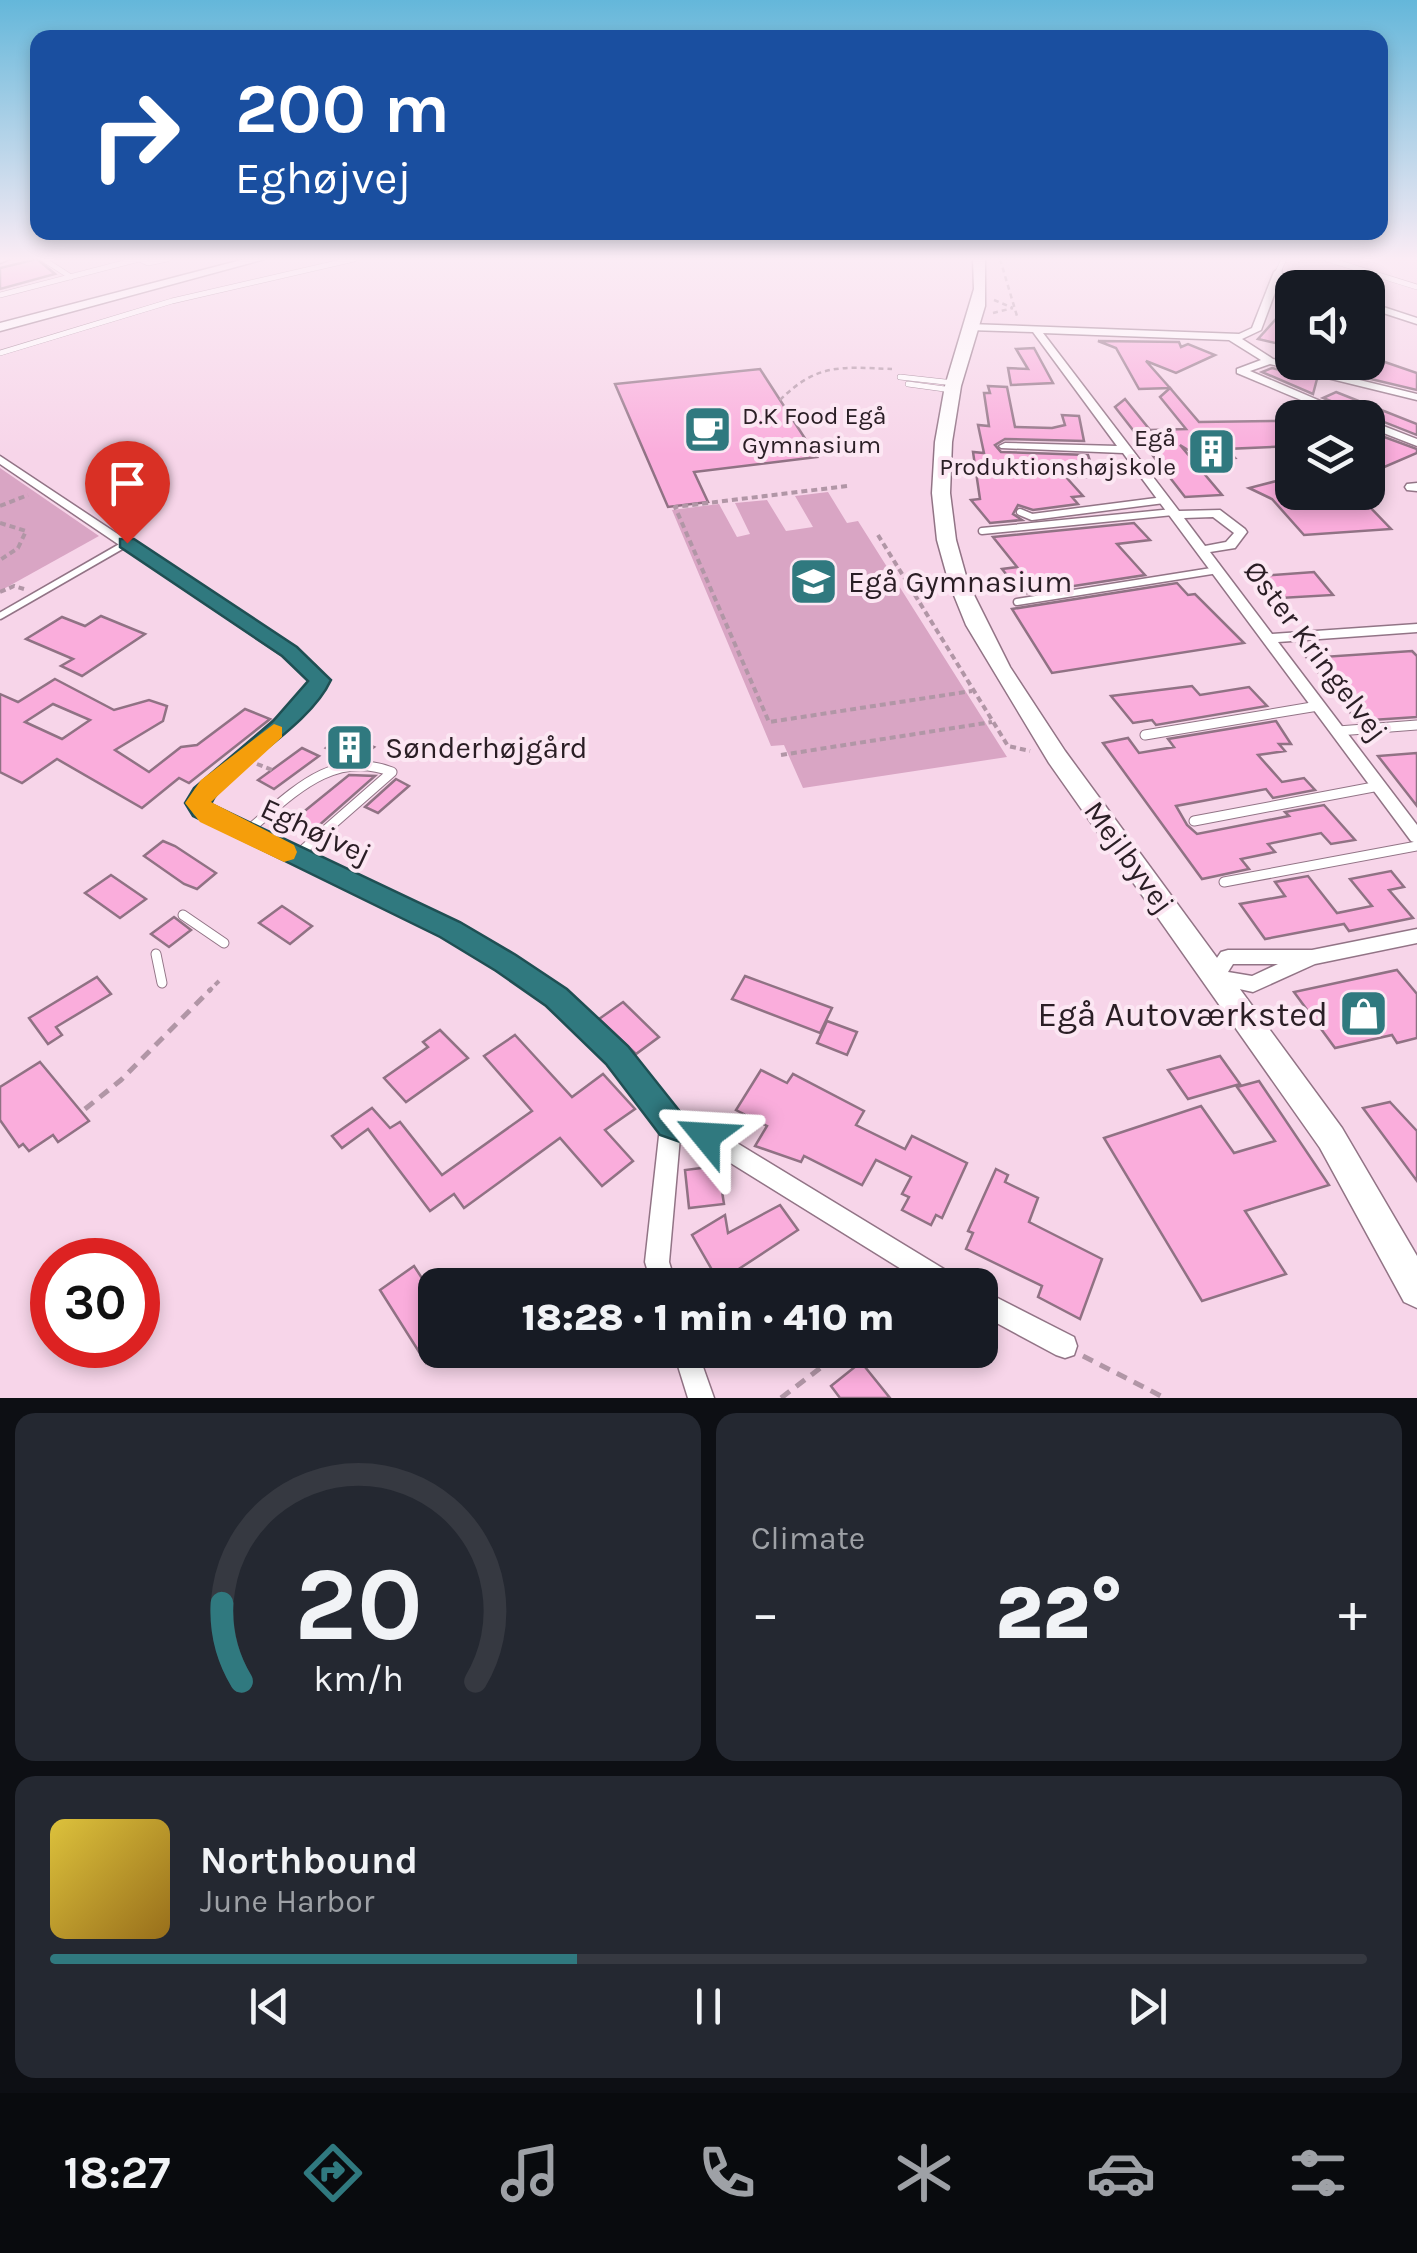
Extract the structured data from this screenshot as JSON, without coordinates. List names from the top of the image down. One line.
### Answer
{"streets":{"street":["Øster Kringelvej","Eghøjvej","Mejlbyvej"]},"places":{"cafe":["D.K Food Egå Gymnasium"],"building":["Egå Produktionshøjskole","Sønderhøjgård"],"school or university":["Egå Gymnasium"],"shop":["Egå Autoværksted"]},"page":{"turn":["200 m","Eghøjvej"],"limit":"30","trip":"18:28 · 1 min · 410 m","tile":"Climate","heat":["−","22°","+"],"song":["Northbound","June Harbor"],"tabs":"18:27","gauge":["20","km/h"]}}
